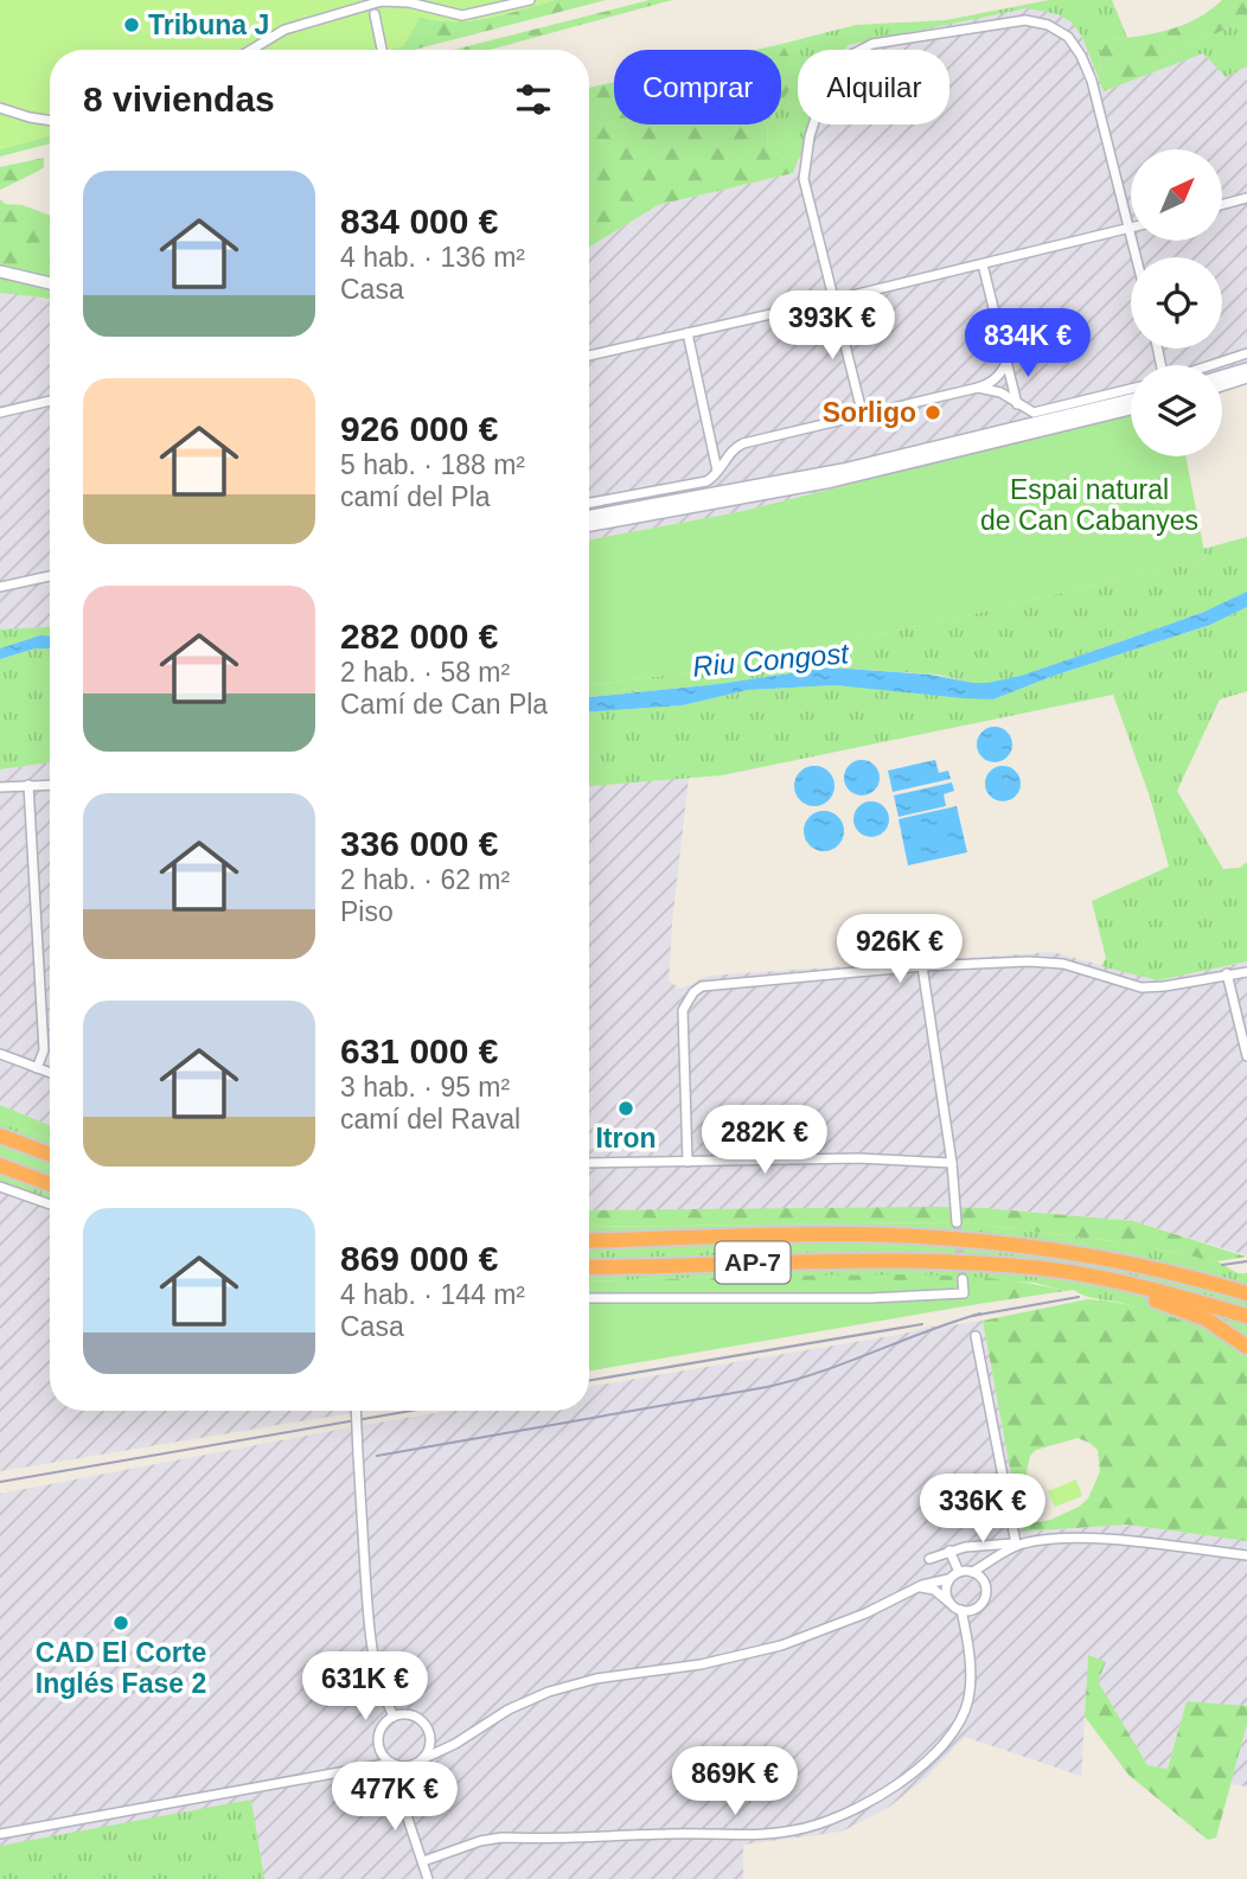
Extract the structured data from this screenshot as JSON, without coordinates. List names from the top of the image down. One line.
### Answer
{"streets":{"highway":["AP-7"]},"water":["Riu Congost"],"parks":["Espai natural de Can Cabanyes"],"places":["Tribuna J","Sorligo","Itron","CAD El Corte Inglés Fase 2"],"north":"top right","page":{"chip":["Comprar","Alquilar"],"heading":"8 viviendas","list":[{"name":"834 000 €","note":"4 hab. · 136 m² · Casa"},{"name":"926 000 €","note":"5 hab. · 188 m² · camí del Pla"},{"name":"282 000 €","note":"2 hab. · 58 m² · Camí de Can Pla"},{"name":"336 000 €","note":"2 hab. · 62 m² · Piso"},{"name":"631 000 €","note":"3 hab. · 95 m² · camí del Raval"},{"name":"869 000 €","note":"4 hab. · 144 m² · Casa"}],"price":["393K €","834K €","926K €","282K €","336K €","631K €","869K €","477K €"]}}
